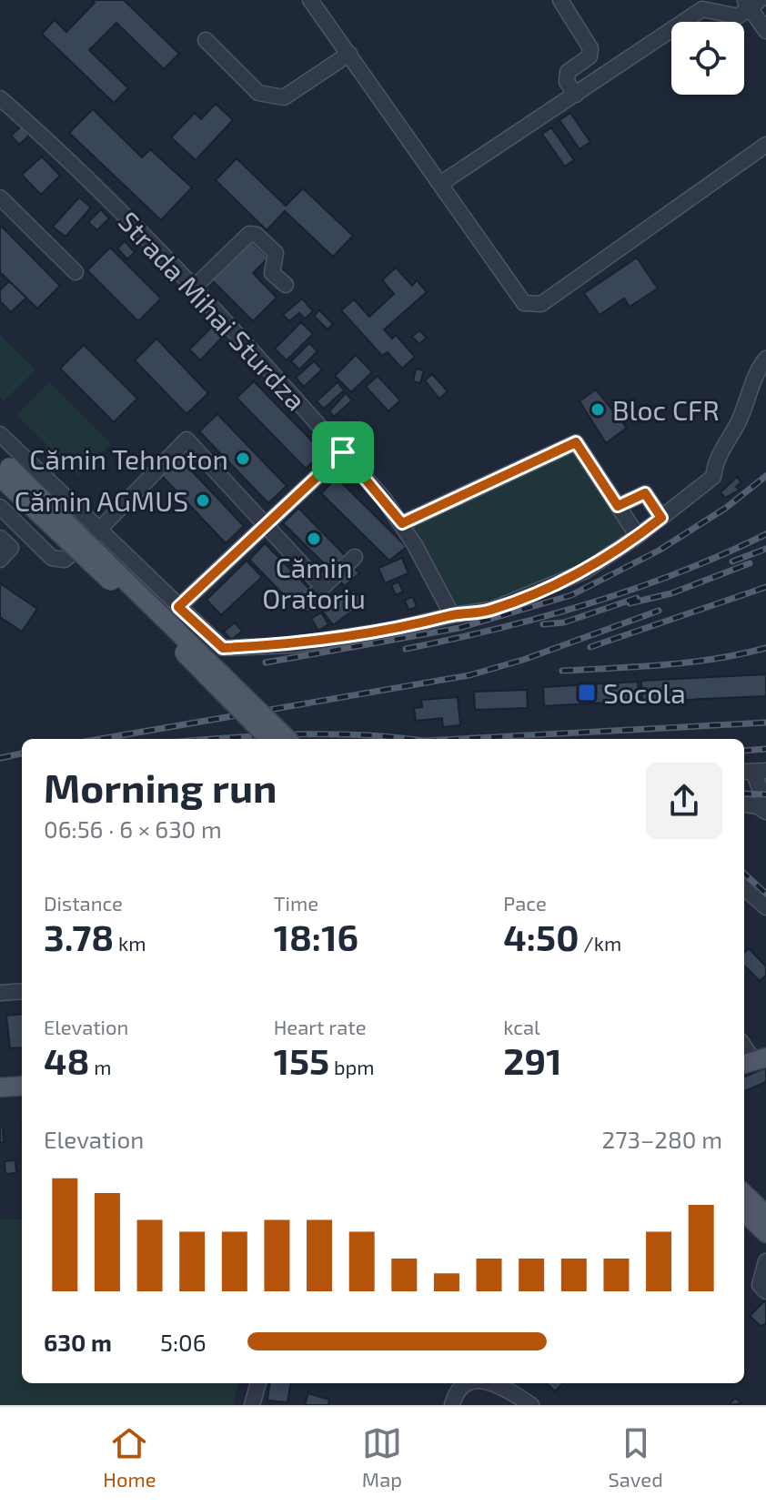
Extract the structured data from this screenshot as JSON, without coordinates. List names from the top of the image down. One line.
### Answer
{"streets":{"street":["Strada Mihai Sturdza"]},"places":{"other":["Bloc CFR","Cămin Tehnoton","Cămin AGMUS","Cămin Oratoriu"],"transit":["Socola"]},"page":{"heading":["Morning run","06:56 · 6 × 630 m"],"stats":[["Distance","3.78 km"],["Time","18:16"],["Pace","4:50 /km"],["Elevation","48 m"],["Heart rate","155 bpm"],["kcal","291"]],"chart":["Elevation","273–280 m"],"list":[{"name":"630 m","note":"5:06"}],"tabs":["Home","Map","Saved"]}}
